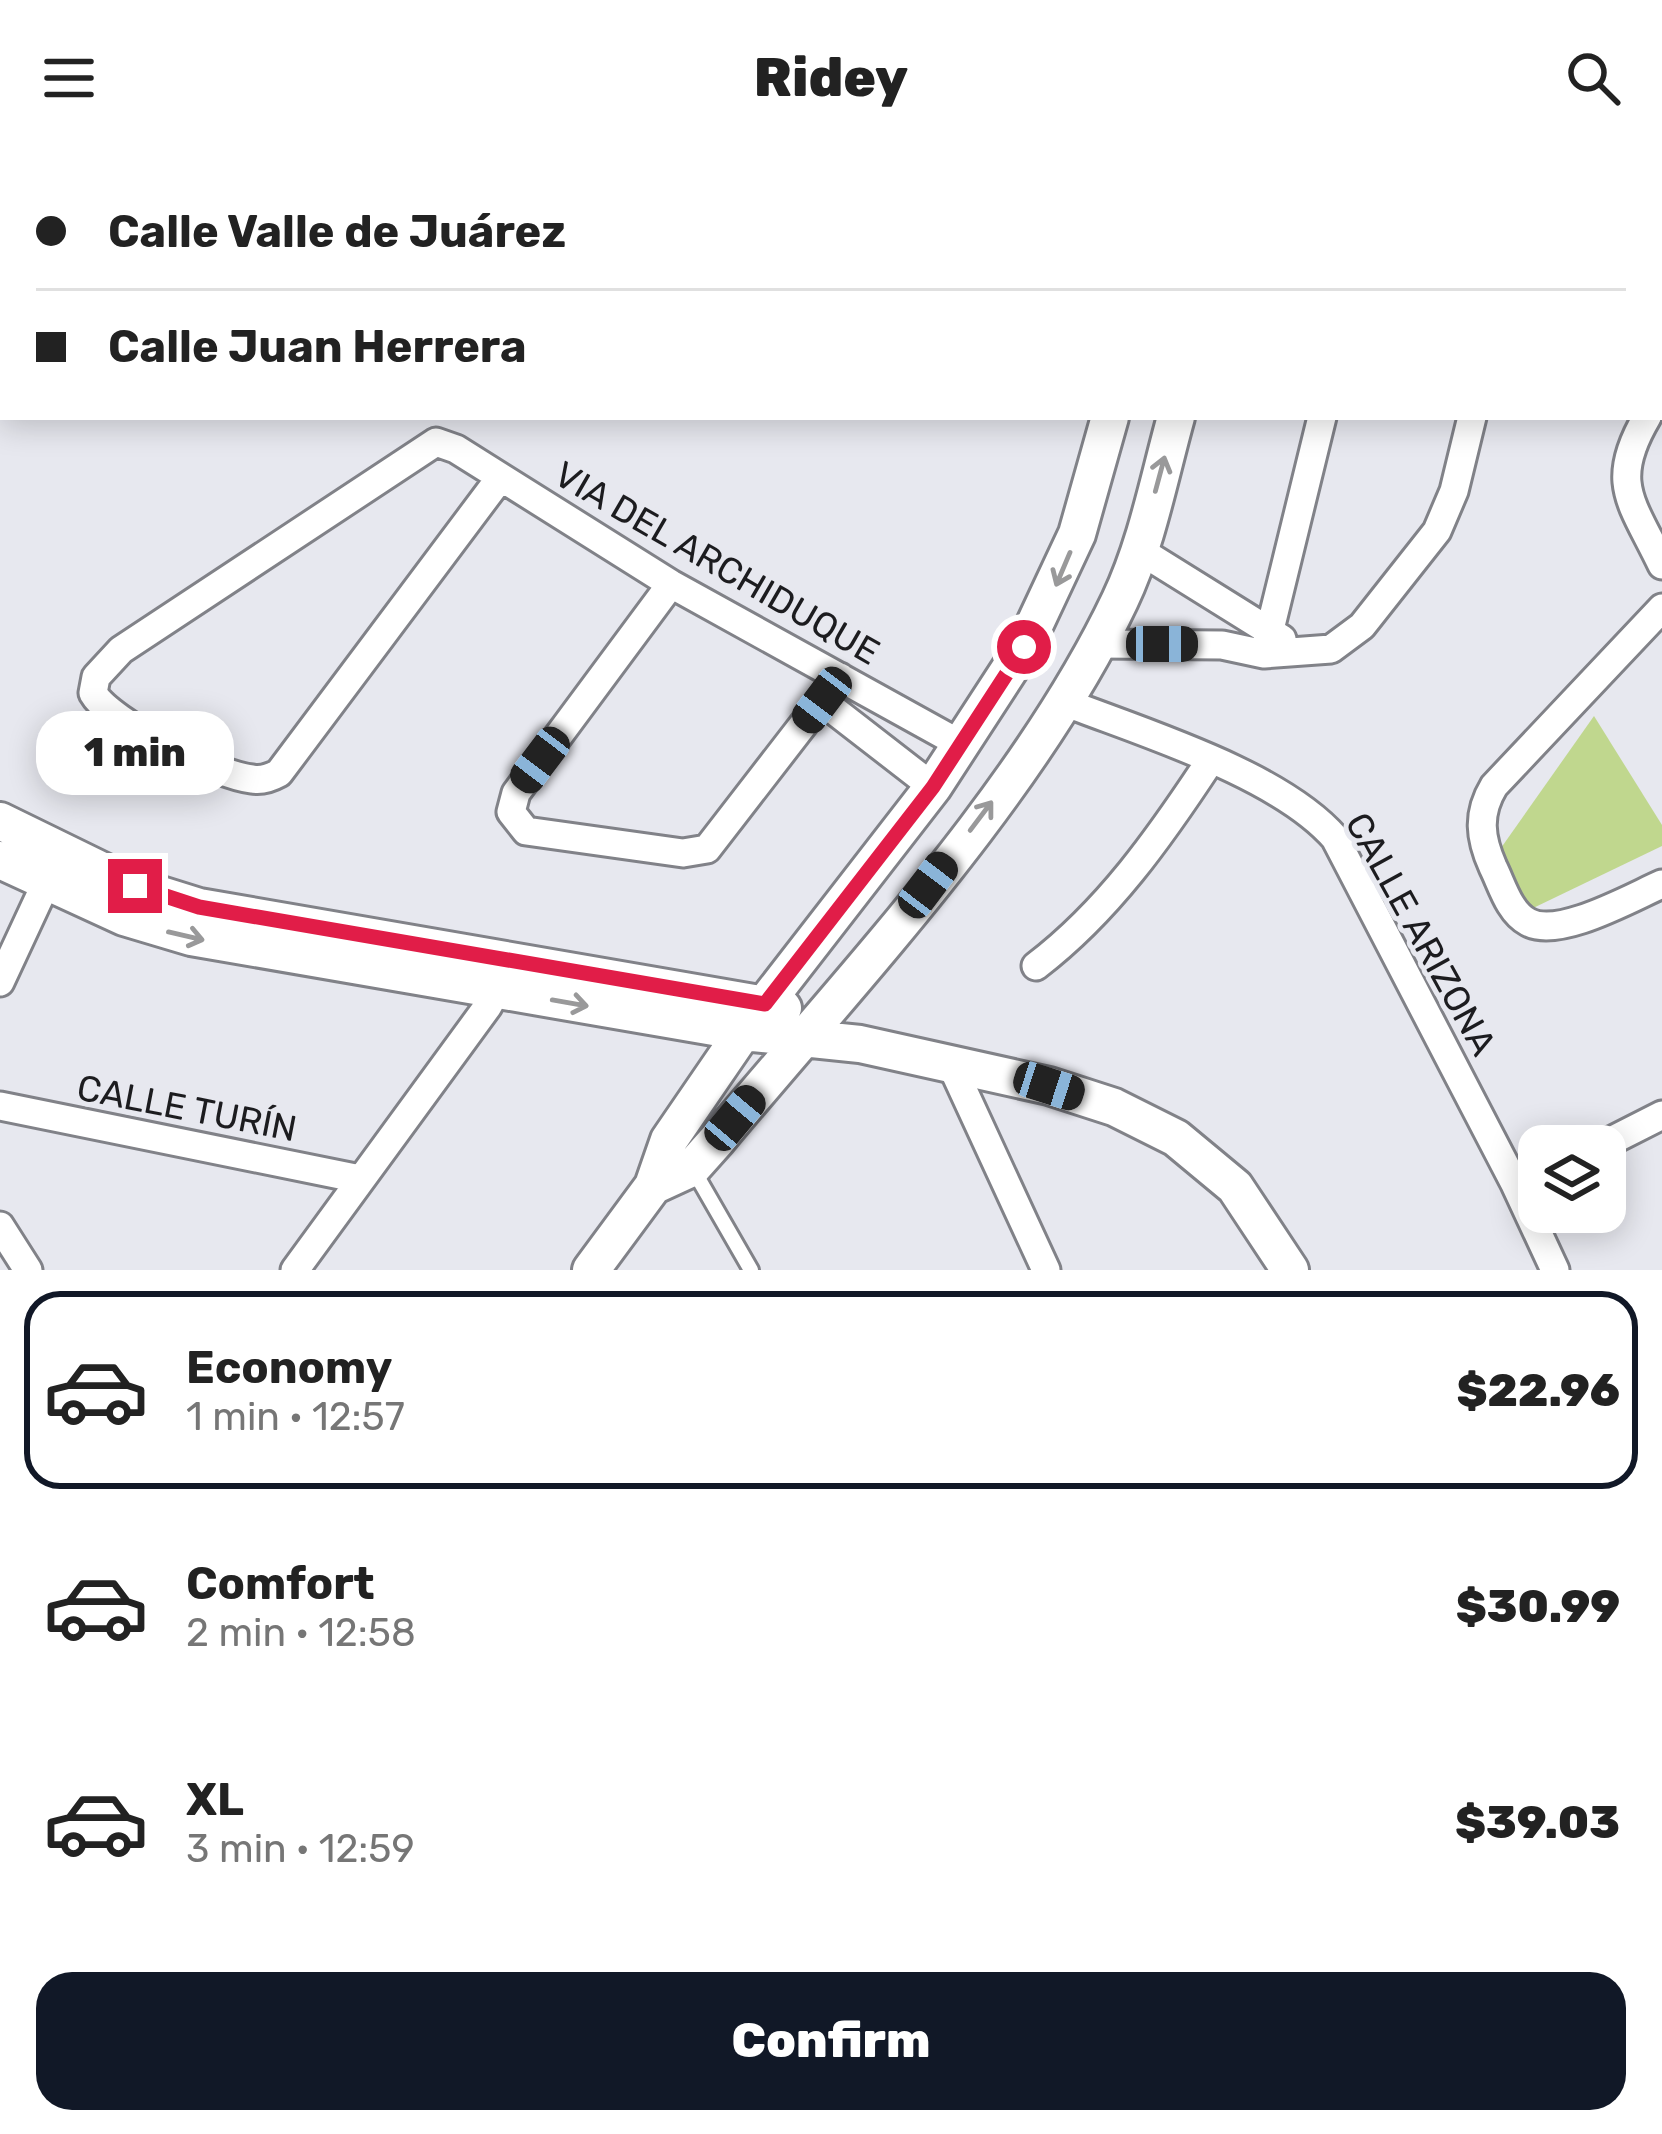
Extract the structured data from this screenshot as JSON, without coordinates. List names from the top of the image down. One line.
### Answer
{"streets":{"street":["VIA DEL ARCHIDUQUE","CALLE ARIZONA","CALLE TURÍN"]},"page":{"header":"Ridey","banner":["Calle Valle de Juárez","Calle Juan Herrera"],"bubble":"1 min","list":[{"name":"Economy","note":"1 min · 12:57","value":"$22.96"},{"name":"Comfort","note":"2 min · 12:58","value":"$30.99"},{"name":"XL","note":"3 min · 12:59","value":"$39.03"}],"buttons":"Confirm"}}
